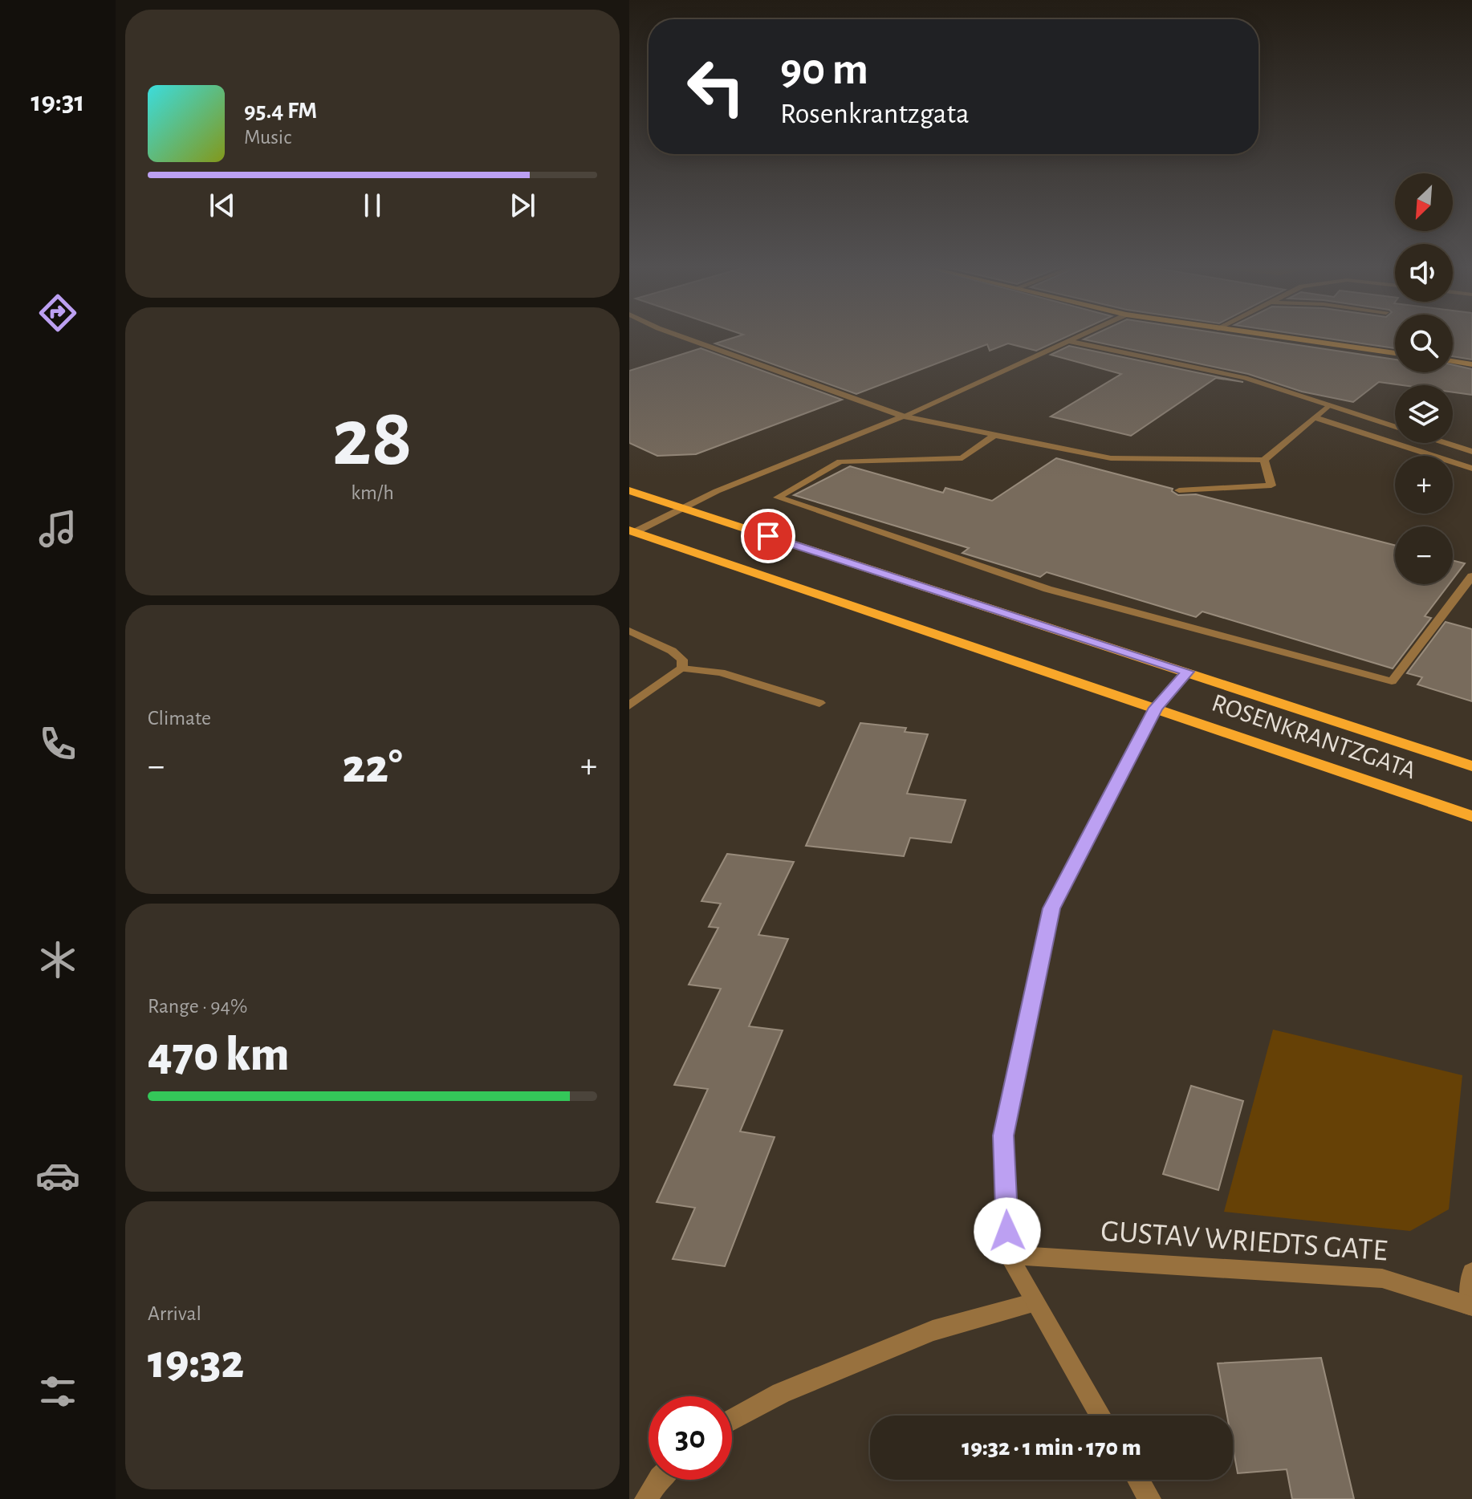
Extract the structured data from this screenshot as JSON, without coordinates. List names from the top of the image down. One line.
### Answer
{"streets":{"main road":["ROSENKRANTZGATA"],"street":["GUSTAV WRIEDTS GATE"]},"north":"bottom left","page":{"tabs":"19:31","turn":["90 m","Rosenkrantzgata"],"song":["95.4 FM","Music"],"map_buttons":["+","−"],"tile":[["28","km/h"],"Climate",["Range · 94%","470 km"],["Arrival","19:32"]],"heat":["−","22°","+"],"limit":"30","trip":"19:32 · 1 min · 170 m"}}
